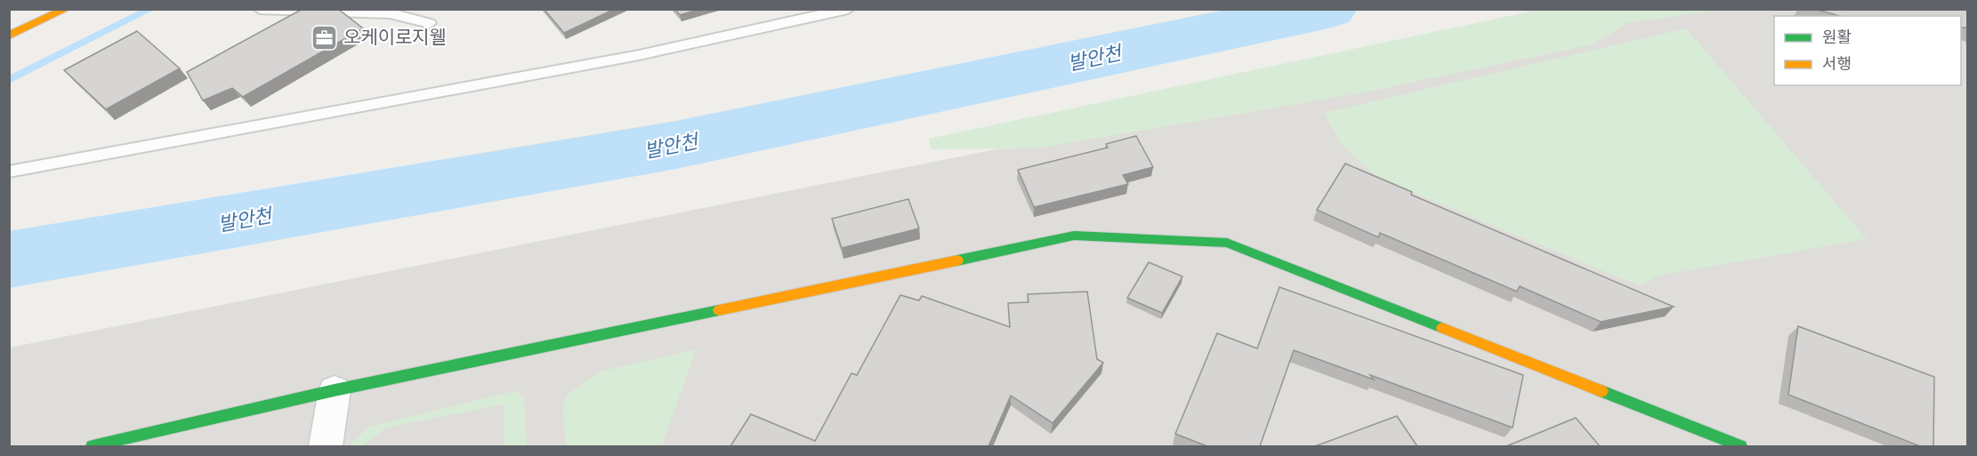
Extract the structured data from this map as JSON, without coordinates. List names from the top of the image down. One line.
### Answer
{"water":["발안천"],"places":{"office":["오케이로지웰"]},"legend":["원활","서행"]}
